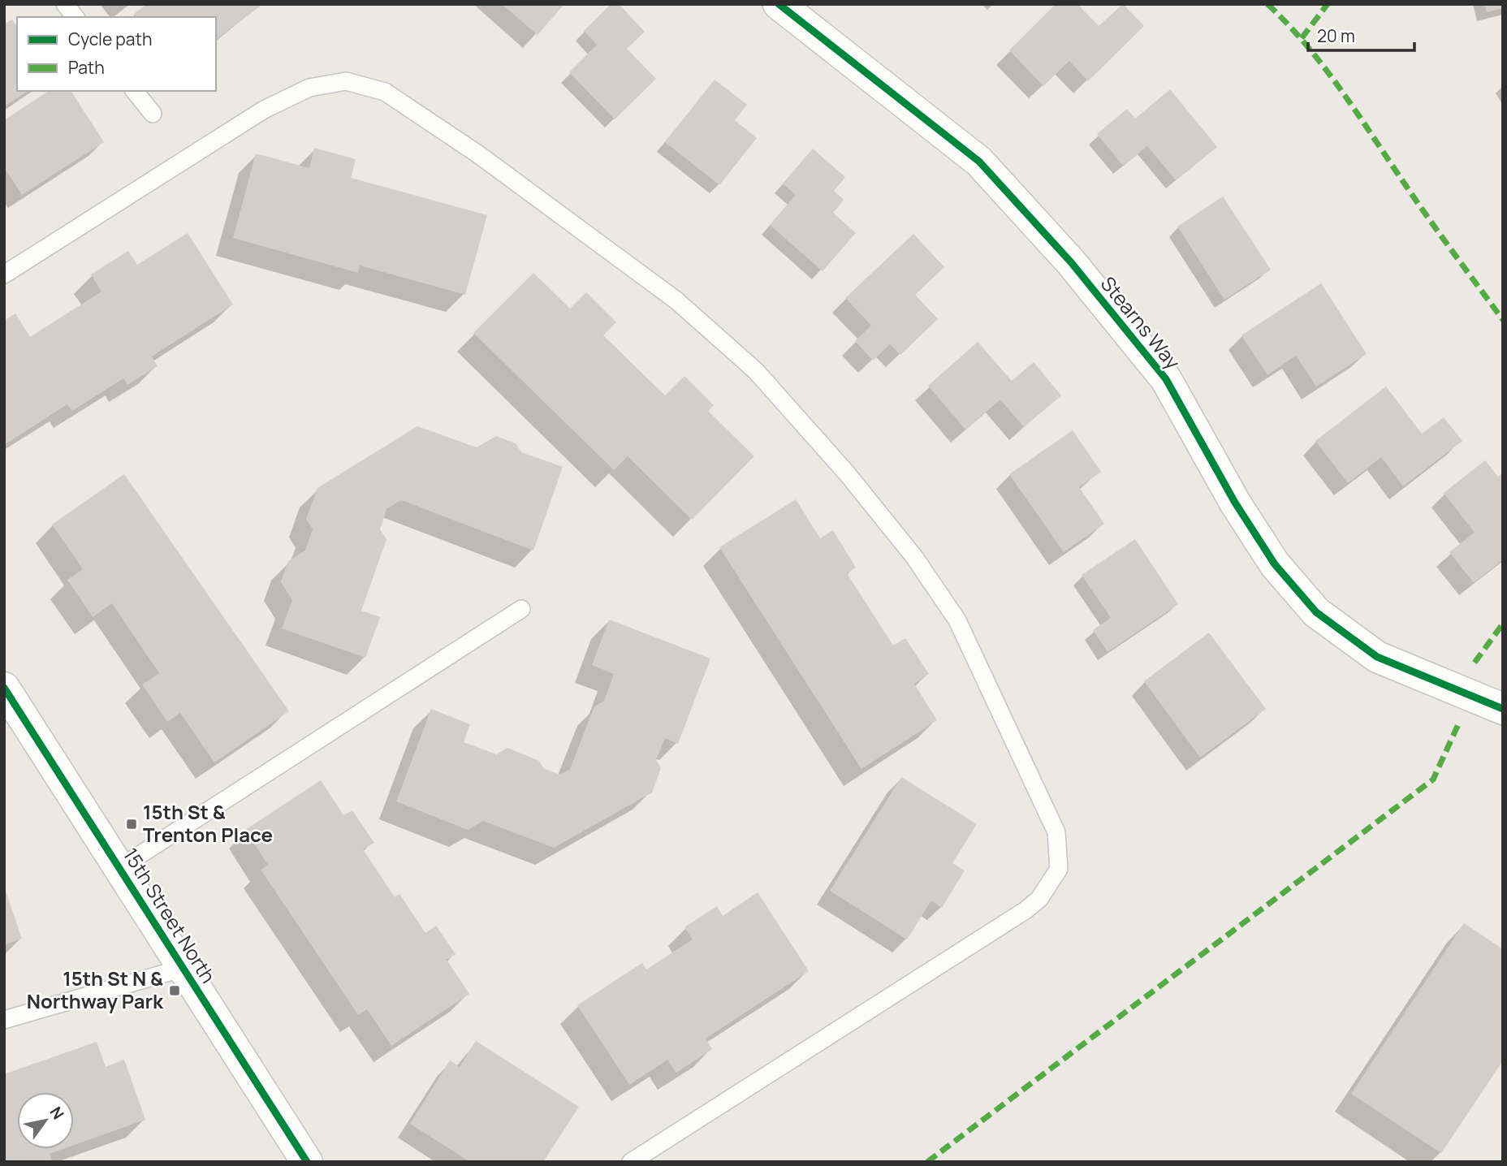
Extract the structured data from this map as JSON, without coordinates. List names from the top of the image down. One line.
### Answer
{"streets":{"street":["Stearns Way","15th Street North"]},"places":{"transit":["15th St & Trenton Place","15th St N & Northway Park"]},"legend":["Cycle path","Path"],"scale_bar":"20 m","north":"top right"}
